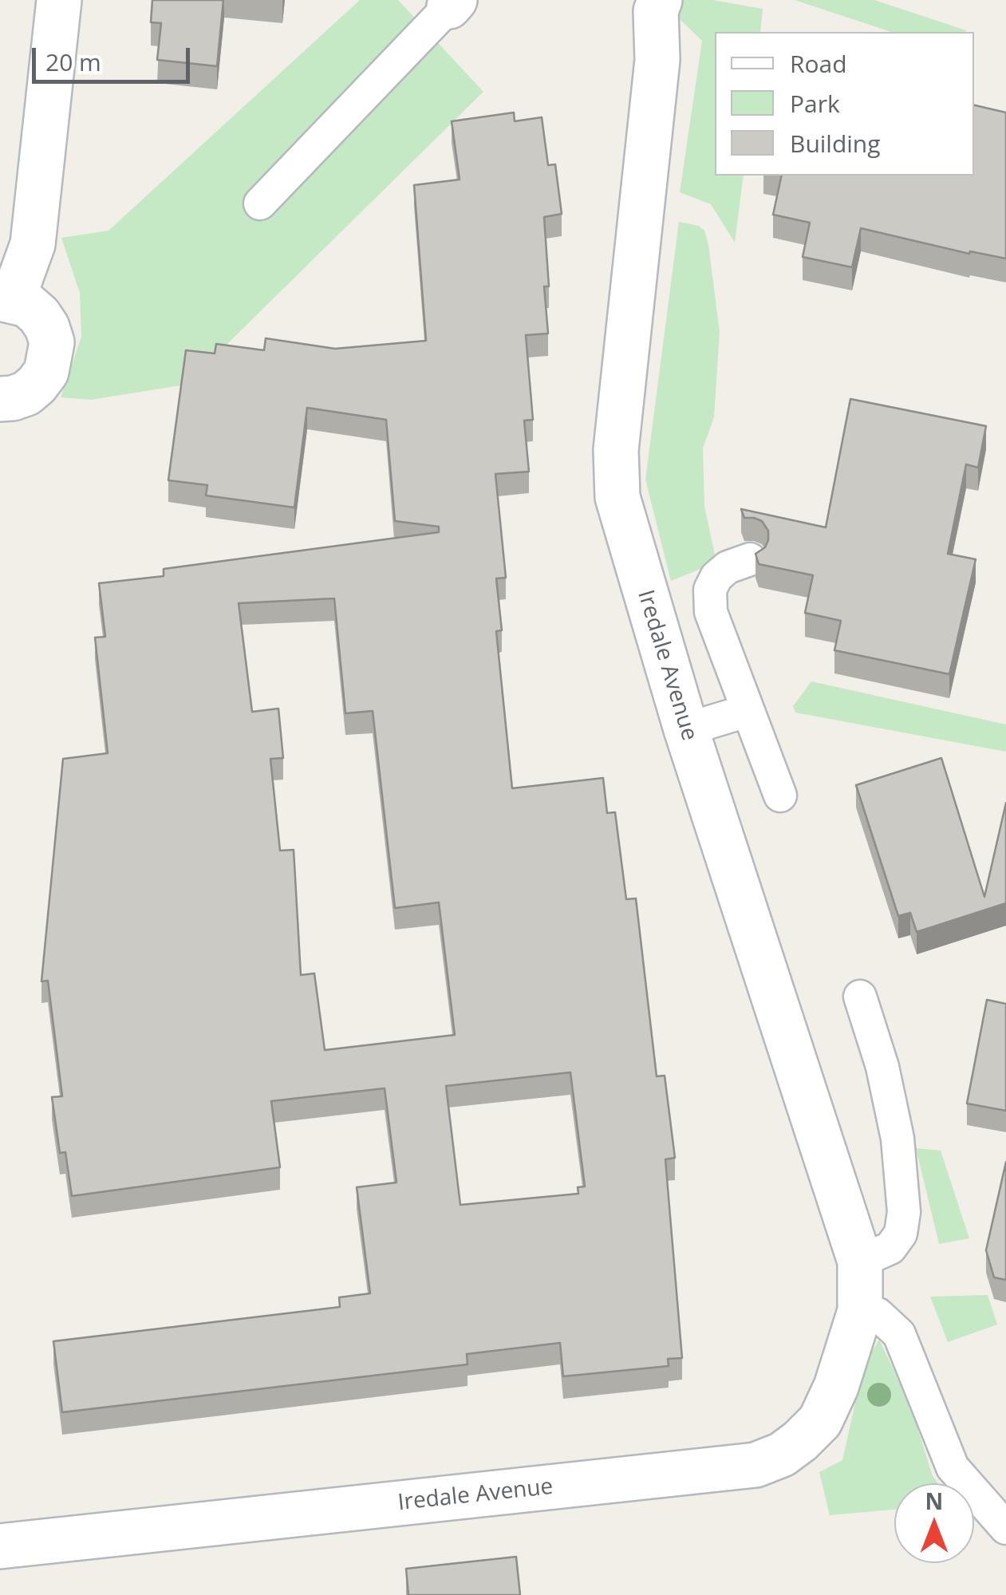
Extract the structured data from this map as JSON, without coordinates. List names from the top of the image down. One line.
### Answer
{"streets":{"street":["Iredale Avenue"]},"legend":["Road","Park","Building"],"scale_bar":"20 m","north":"top"}
